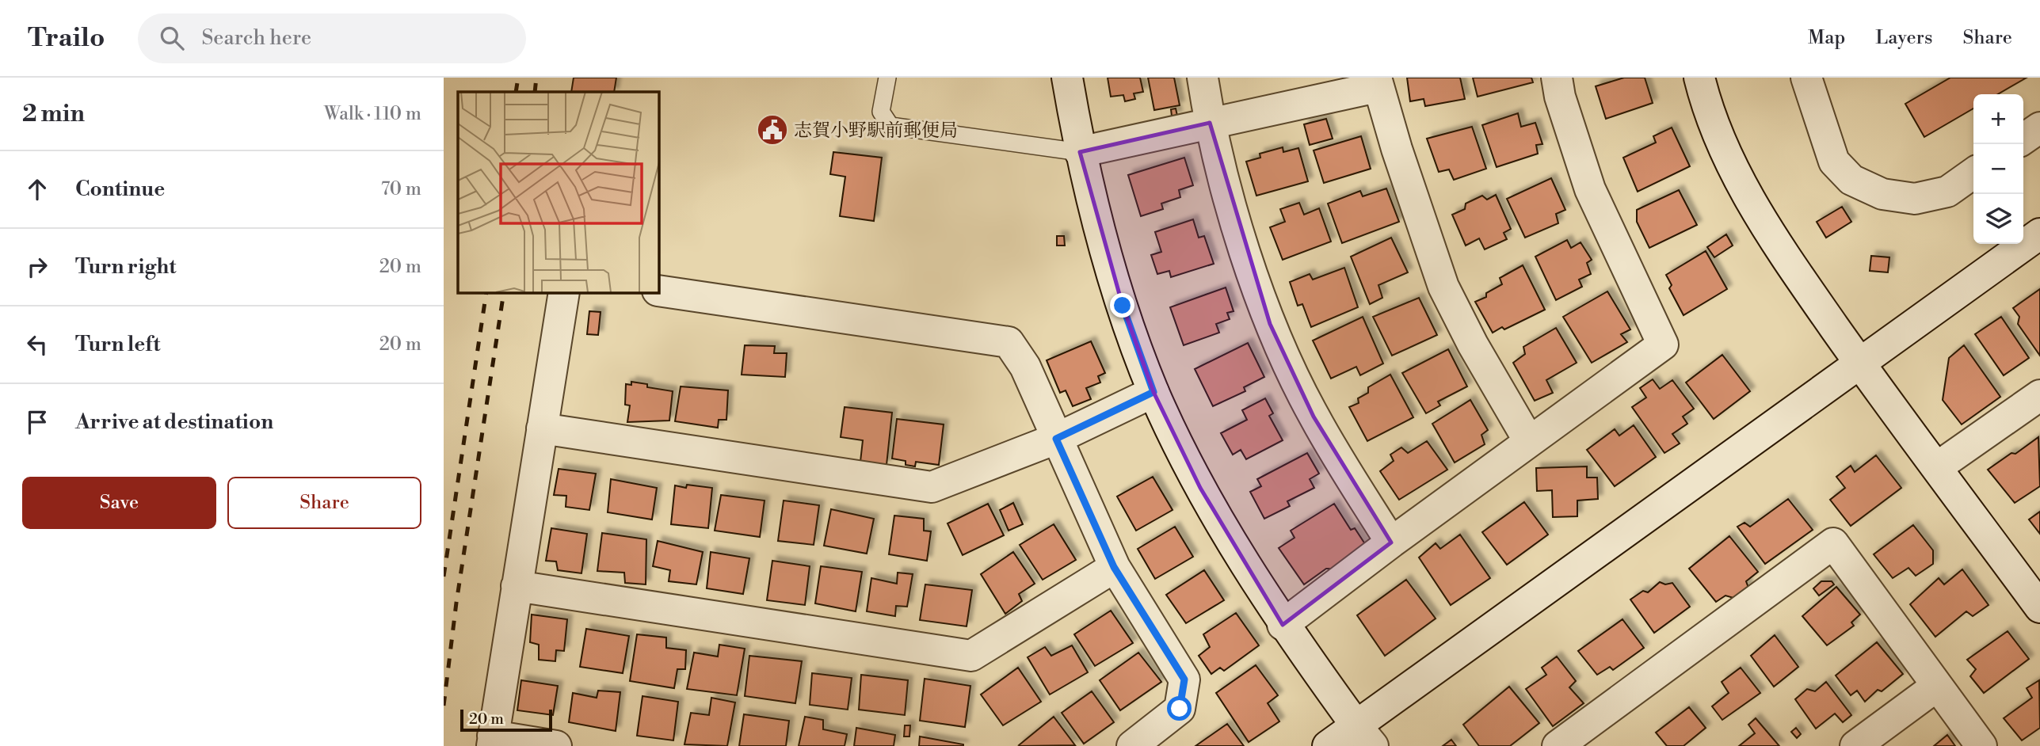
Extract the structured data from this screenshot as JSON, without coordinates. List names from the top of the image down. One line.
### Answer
{"places":{"public building":["志賀小野駅前郵便局"]},"scale_bar":"20 m","page":{"header":"Trailo","search":"Search here","nav":["Map","Layers","Share"],"heading":["2 min","Walk · 110 m"],"map_buttons":["+","−"],"list":[["Continue","70 m"],["Turn right","20 m"],["Turn left","20 m"],"Arrive at destination"],"buttons":["Save","Share"],"scale":"20 m"}}
